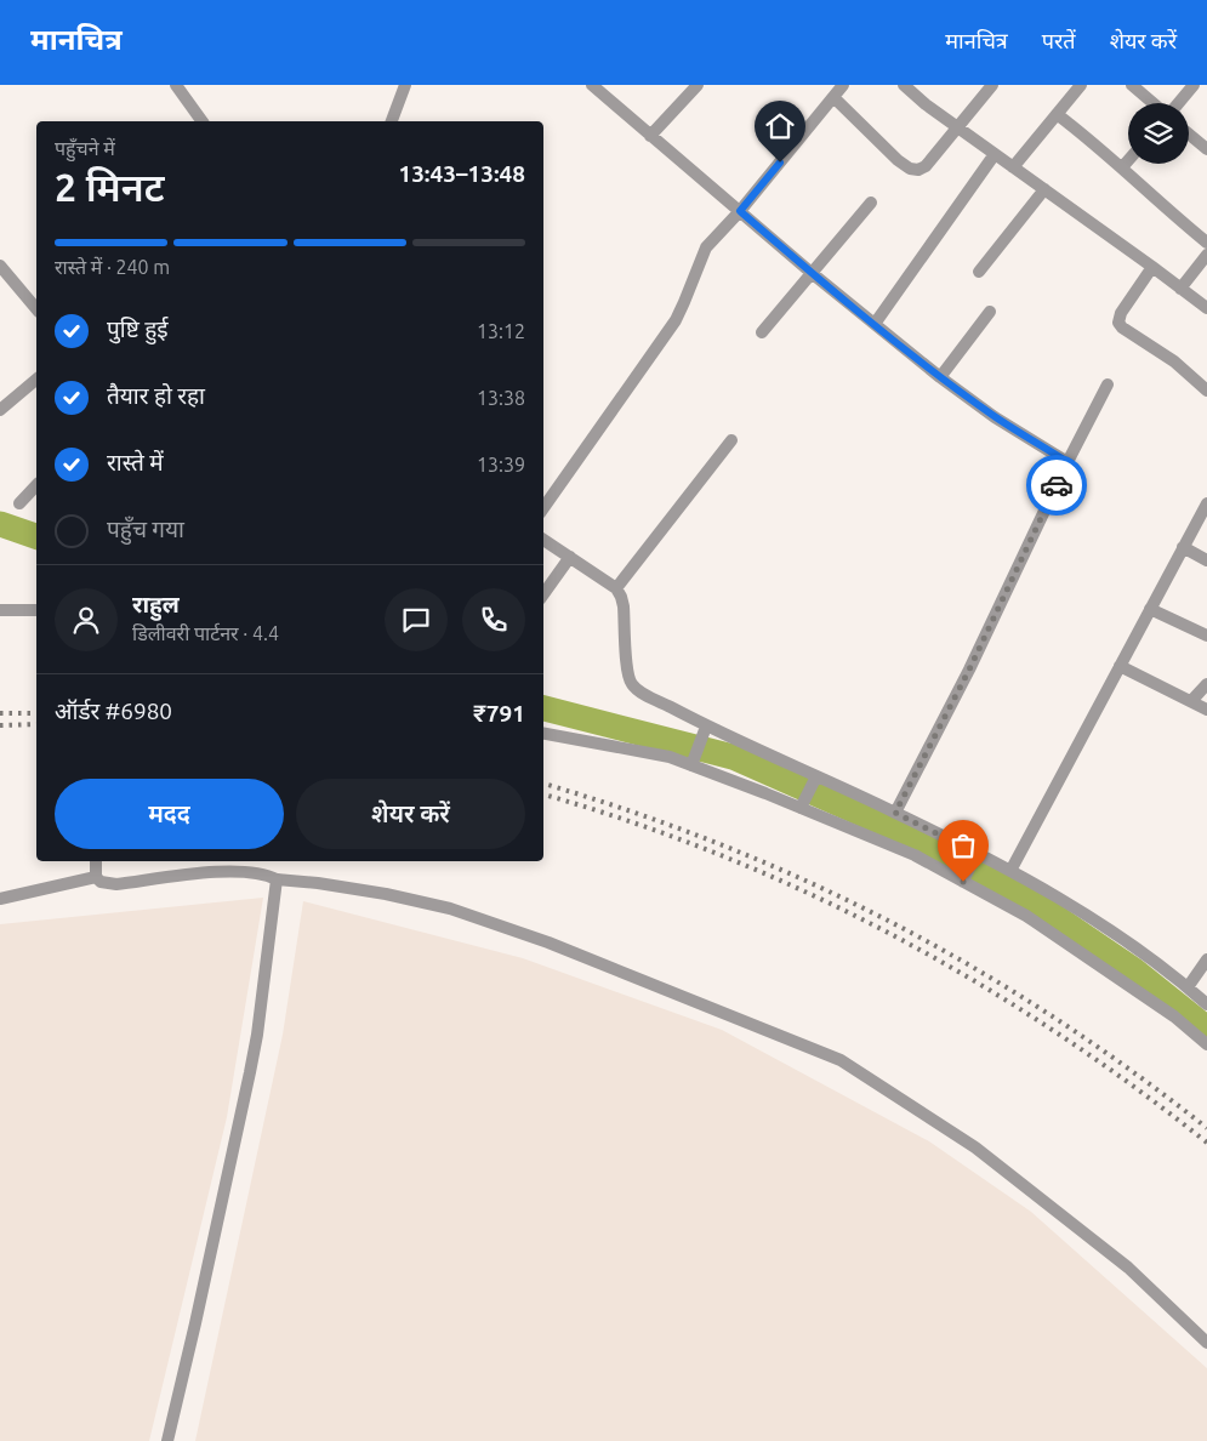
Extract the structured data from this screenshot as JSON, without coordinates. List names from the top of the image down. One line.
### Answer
{"page":{"header":"मानचित्र","nav":["मानचित्र","परतें","शेयर करें"],"heading":["2 मिनट","पहुँचने में","13:43–13:48"],"panel":["राहुल","डिलीवरी पार्टनर · 4.4","ऑर्डर #6980","₹791"],"bar":"रास्ते में · 240 m","list":[["पुष्टि हुई","13:12"],["तैयार हो रहा","13:38"],["रास्ते में","13:39"],"पहुँच गया"],"buttons":["मदद","शेयर करें"]}}
